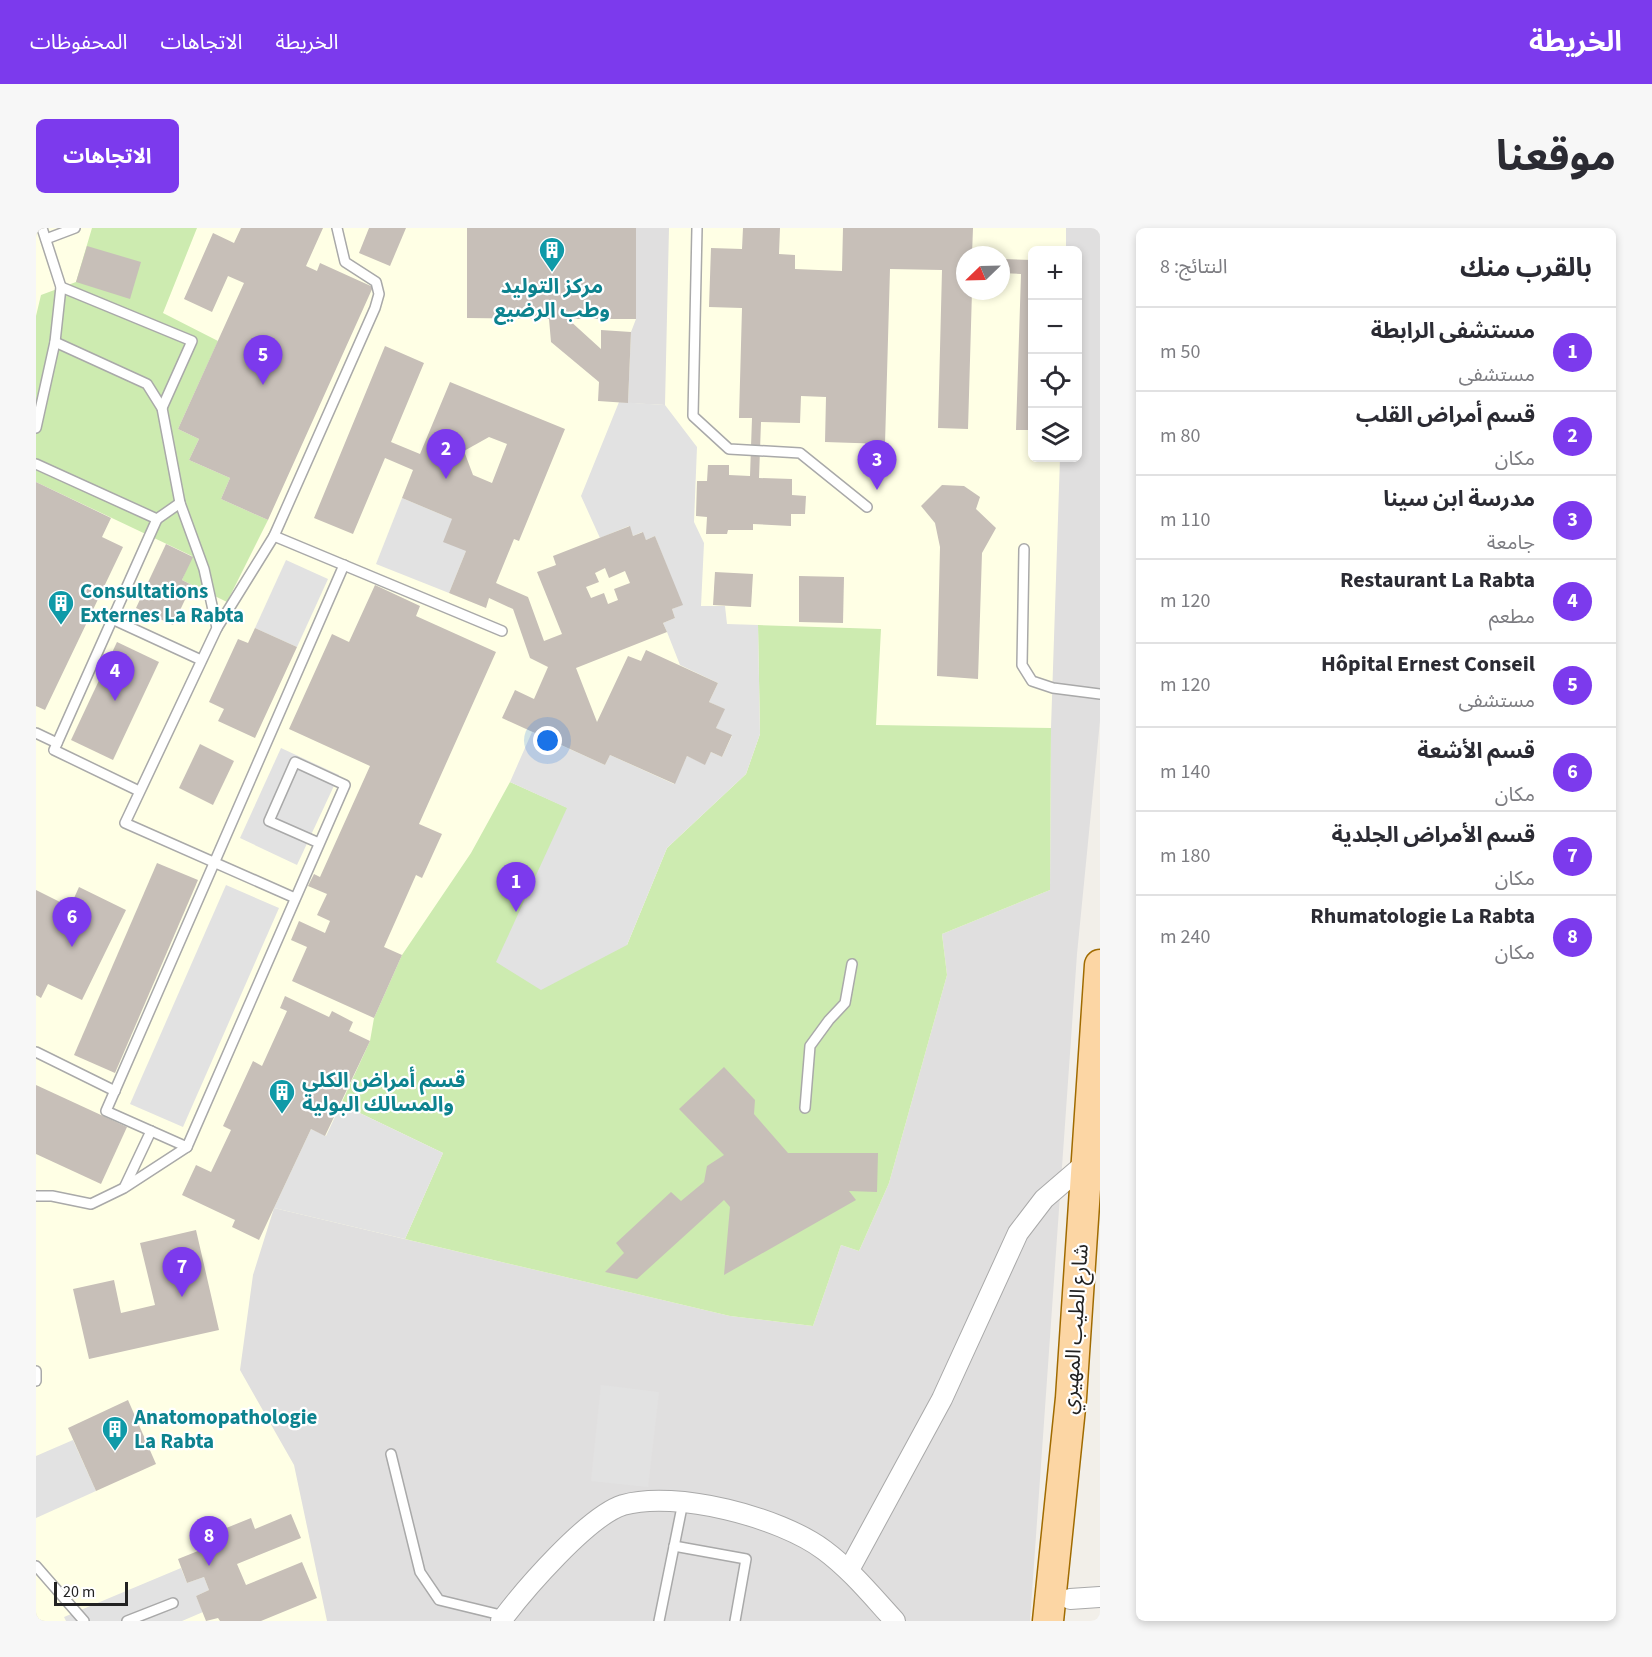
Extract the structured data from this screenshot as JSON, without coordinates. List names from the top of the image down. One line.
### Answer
{"streets":{"main road":["شارع الطيب المهيري"]},"places":{"building":["مركز التوليد وطب الرضيع","Consultations Externes La Rabta","قسم أمراض الكلى والمسالك البولية","Anatomopathologie La Rabta"]},"scale_bar":"20 m","north":"bottom left","page":{"header":"الخريطة","nav":["الخريطة","الاتجاهات","المحفوظات"],"title":"موقعنا","buttons":"الاتجاهات","heading":["بالقرب منك","النتائج: 8"],"map_buttons":["+","−"],"list":[{"mark":"1","name":"مستشفى الرابطة","note":"مستشفى","value":"50 m"},{"mark":"2","name":"قسم أمراض القلب","note":"مكان","value":"80 m"},{"mark":"3","name":"مدرسة ابن سينا","note":"جامعة","value":"110 m"},{"mark":"4","name":"Restaurant La Rabta","note":"مطعم","value":"120 m"},{"mark":"5","name":"Hôpital Ernest Conseil","note":"مستشفى","value":"120 m"},{"mark":"6","name":"قسم الأشعة","note":"مكان","value":"140 m"},{"mark":"7","name":"قسم الأمراض الجلدية","note":"مكان","value":"180 m"},{"mark":"8","name":"Rhumatologie La Rabta","note":"مكان","value":"240 m"}],"pins":["5","2","3","4","1","6","7","8"],"scale":"20 m"}}
